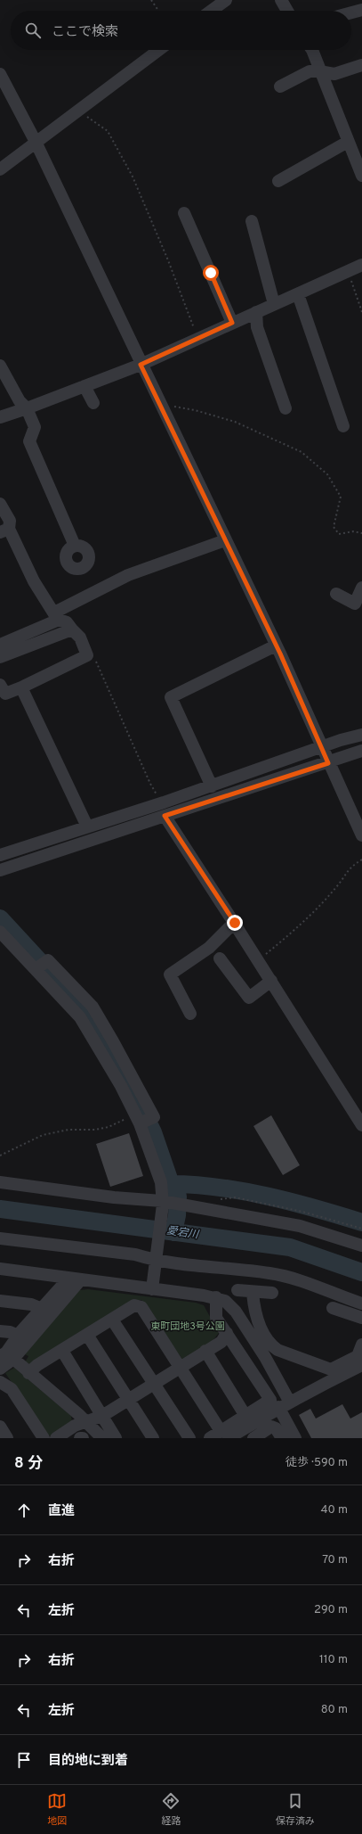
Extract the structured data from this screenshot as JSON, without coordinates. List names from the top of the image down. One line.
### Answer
{"water":["愛宕川"],"parks":["東町団地3号公園"],"page":{"search":"ここで検索","heading":["8 分","徒歩 · 590 m"],"list":[["直進","40 m"],["右折","70 m"],["左折","290 m"],["右折","110 m"],["左折","80 m"],"目的地に到着"],"nav":["地図","経路","保存済み"]}}
